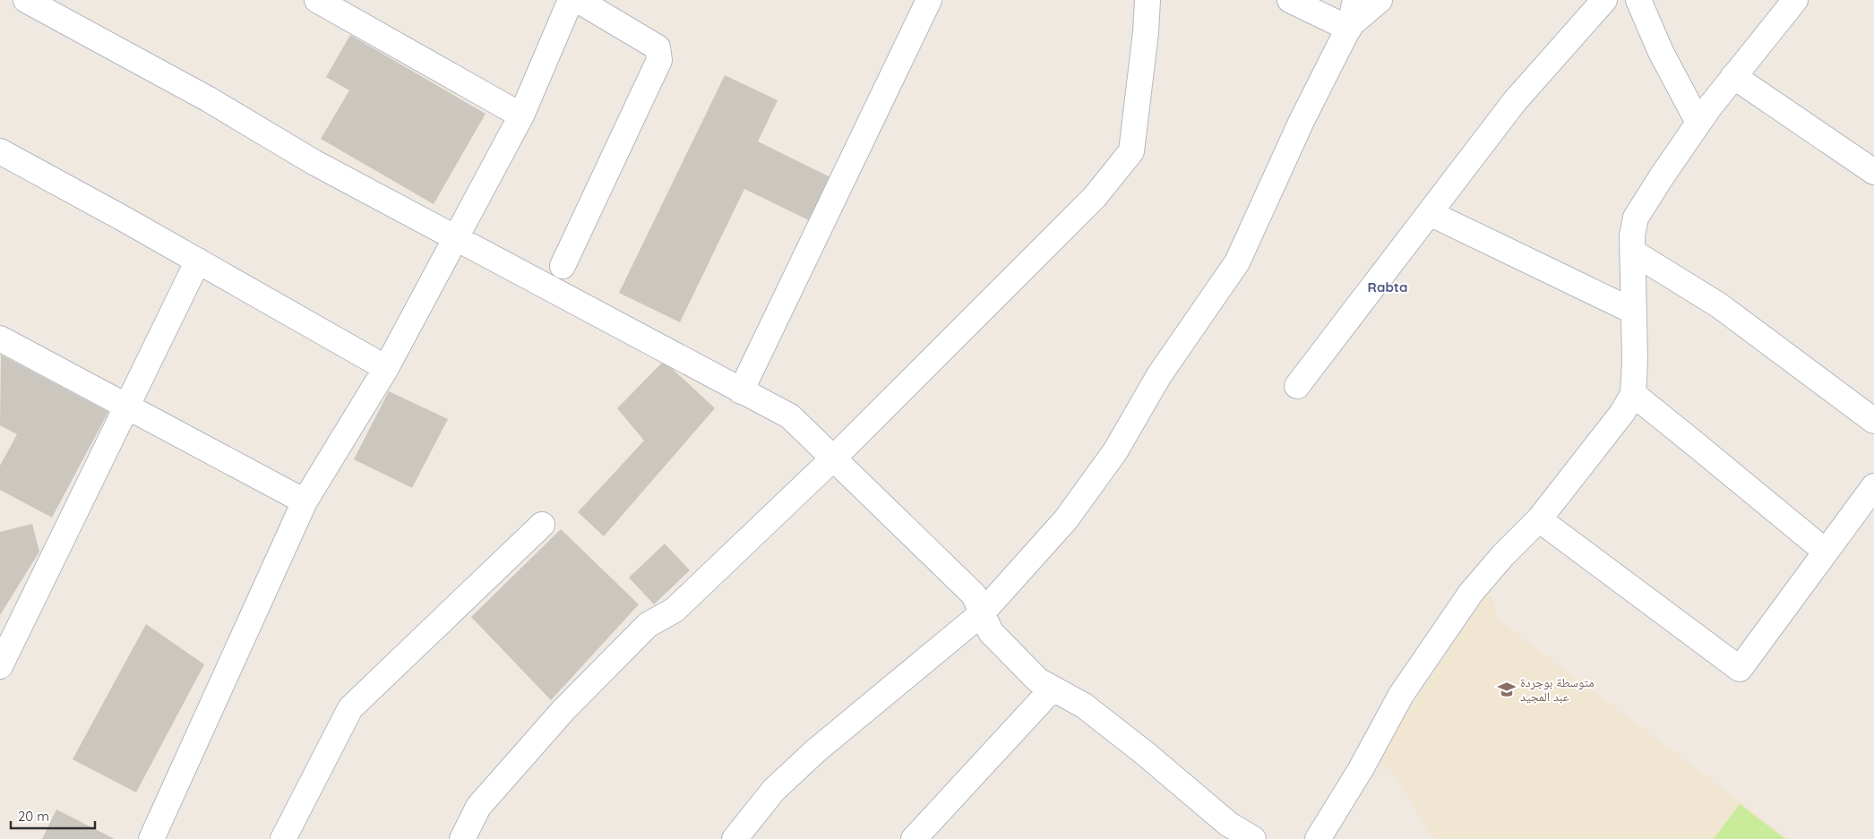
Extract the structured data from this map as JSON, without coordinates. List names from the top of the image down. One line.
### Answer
{"districts":["Rabta"],"places":{"school or university":["متوسطة بوجردة عبد المجيد"]},"scale_bar":"20 m"}
